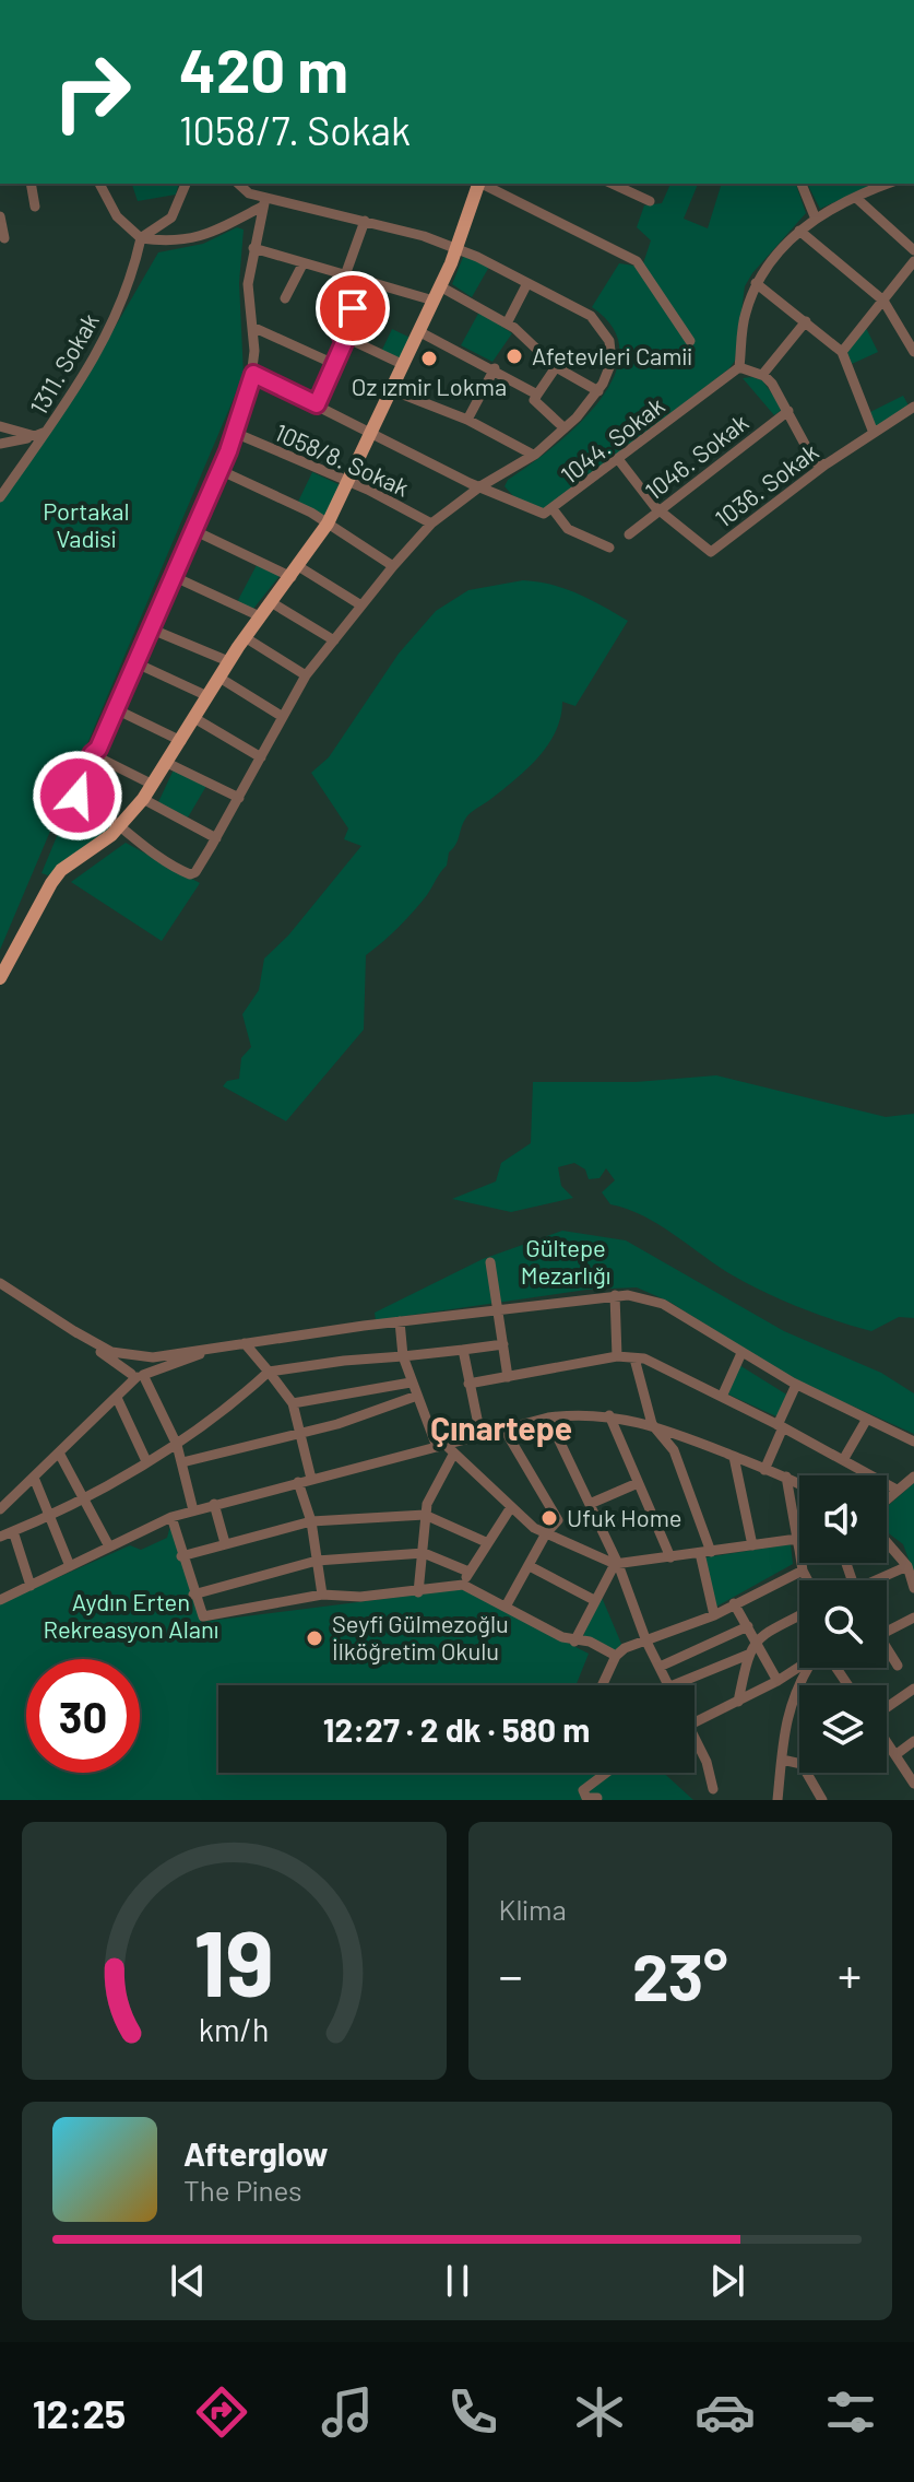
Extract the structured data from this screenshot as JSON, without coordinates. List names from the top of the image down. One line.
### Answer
{"streets":{"street":["1311. Sokak","1044. Sokak","1046. Sokak","1058/8. Sokak","1036. Sokak"]},"crossings":[["1044. Sokak","1036. Sokak"],["1046. Sokak","1036. Sokak"]],"districts":["Çınartepe"],"parks":["Portakal Vadisi","Gültepe Mezarlığı","Aydın Erten Rekreasyon Alanı"],"places":["Afetevleri Camii","Oz ızmir Lokma","Ufuk Home","Seyfi Gülmezoğlu İlköğretim Okulu"],"page":{"turn":["420 m","1058/7. Sokak"],"limit":"30","trip":"12:27 · 2 dk · 580 m","tile":"Klima","heat":["−","23°","+"],"song":["Afterglow","The Pines"],"tabs":"12:25","gauge":["19","km/h"]}}
